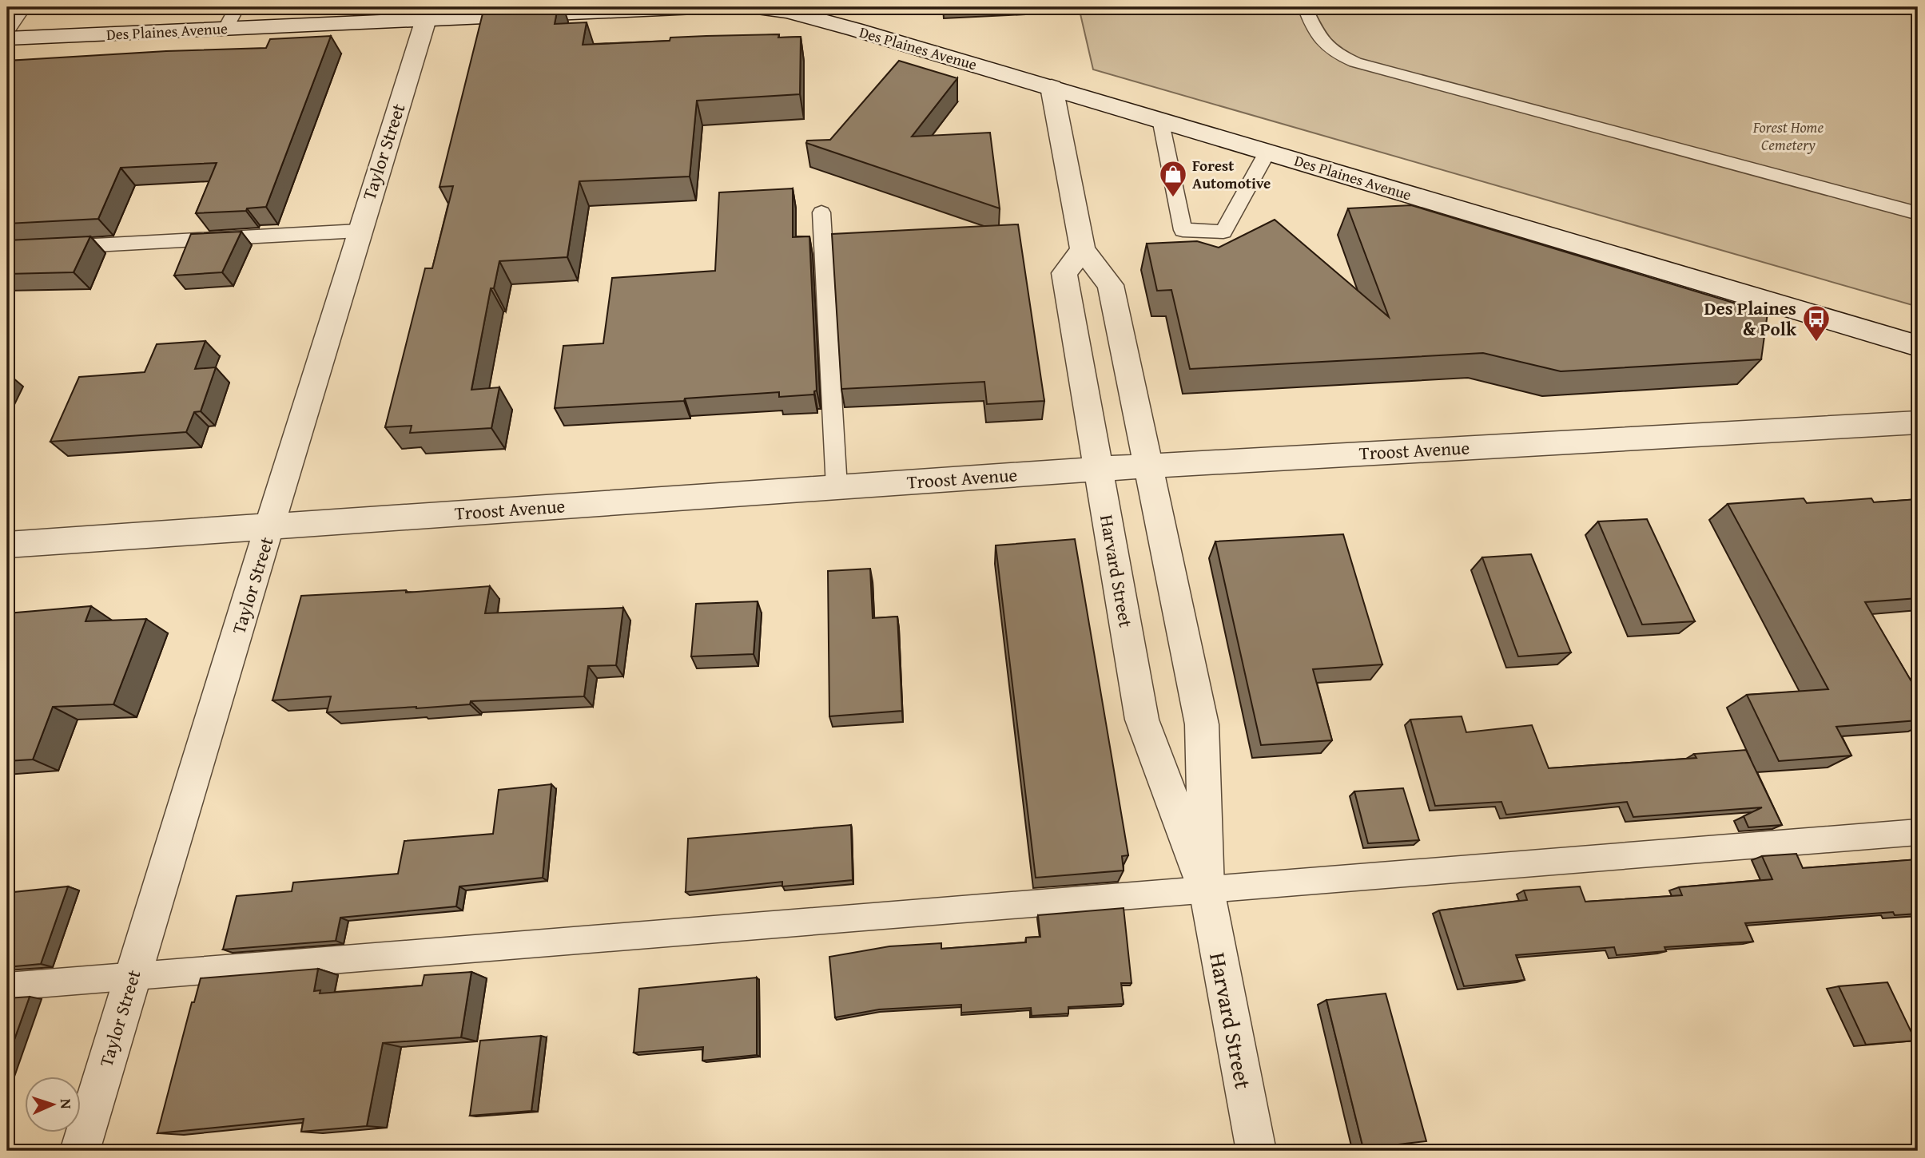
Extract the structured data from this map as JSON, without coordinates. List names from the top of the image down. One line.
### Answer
{"streets":{"street":["Des Plaines Avenue","Taylor Street","Troost Avenue","Harvard Street"]},"crossings":[["Des Plaines Avenue","Taylor Street"],["Des Plaines Avenue","Harvard Street"],["Taylor Street","Troost Avenue"],["Troost Avenue","Harvard Street"]],"parks":["Forest Home Cemetery"],"places":{"shop":["Forest Automotive"],"bus stop":["Des Plaines & Polk"]},"north":"right"}
